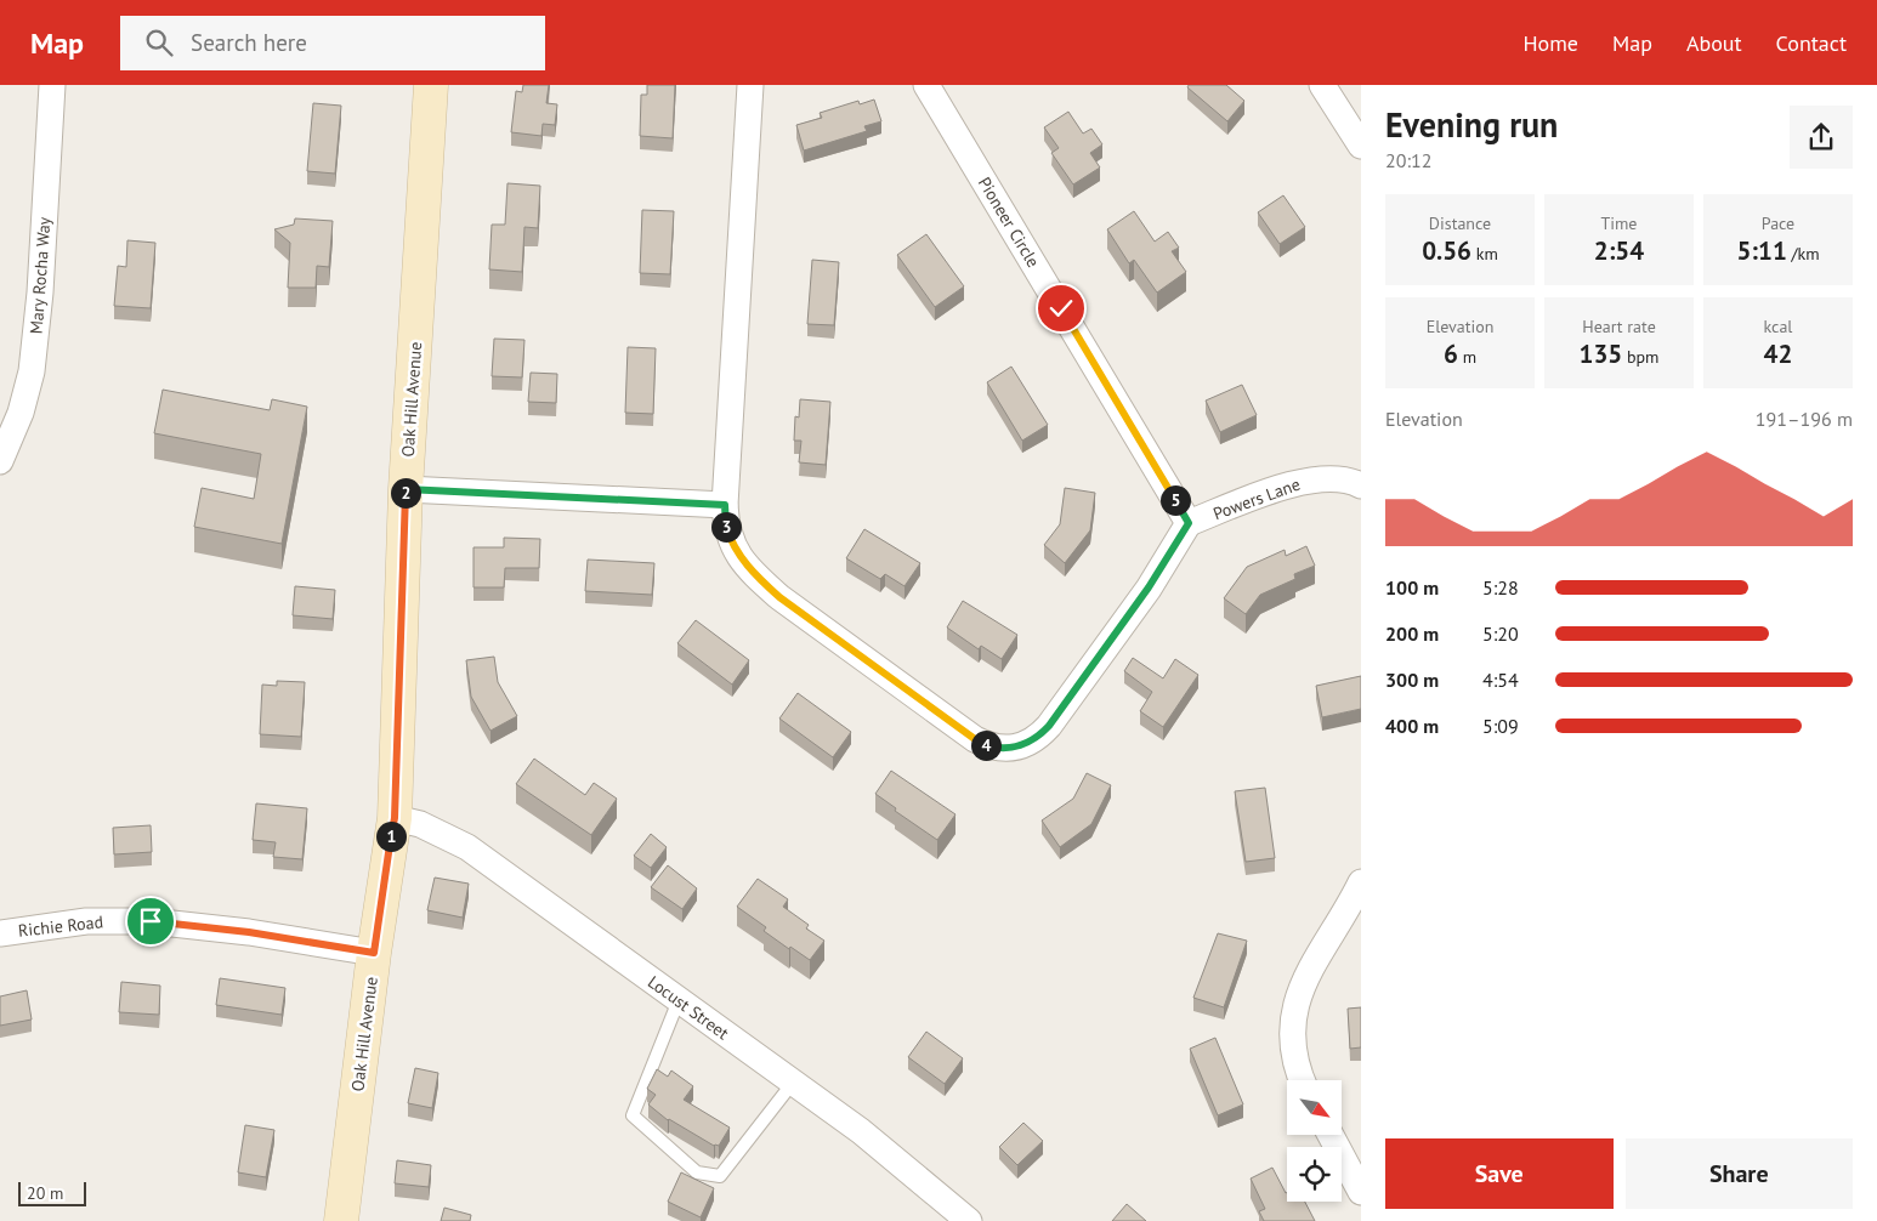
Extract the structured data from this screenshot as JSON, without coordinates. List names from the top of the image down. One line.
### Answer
{"streets":{"main road":["Oak Hill Avenue"],"street":["Pioneer Circle","Mary Rocha Way","Powers Lane","Richie Road","Locust Street"]},"crossings":[["Pioneer Circle","Powers Lane"],["Oak Hill Avenue","Richie Road"],["Oak Hill Avenue","Locust Street"]],"scale_bar":"20 m","north":"bottom right","page":{"header":"Map","search":"Search here","nav":["Home","Map","About","Contact"],"heading":["Evening run","20:12"],"stats":[["Distance","0.56 km"],["Time","2:54"],["Pace","5:11 /km"],["Elevation","6 m"],["Heart rate","135 bpm"],["kcal","42"]],"chart":["Elevation","191–196 m"],"pins":["2","5","3","4","1"],"list":[{"name":"100 m","note":"5:28"},{"name":"200 m","note":"5:20"},{"name":"300 m","note":"4:54"},{"name":"400 m","note":"5:09"}],"buttons":["Save","Share"],"scale":"20 m"}}
